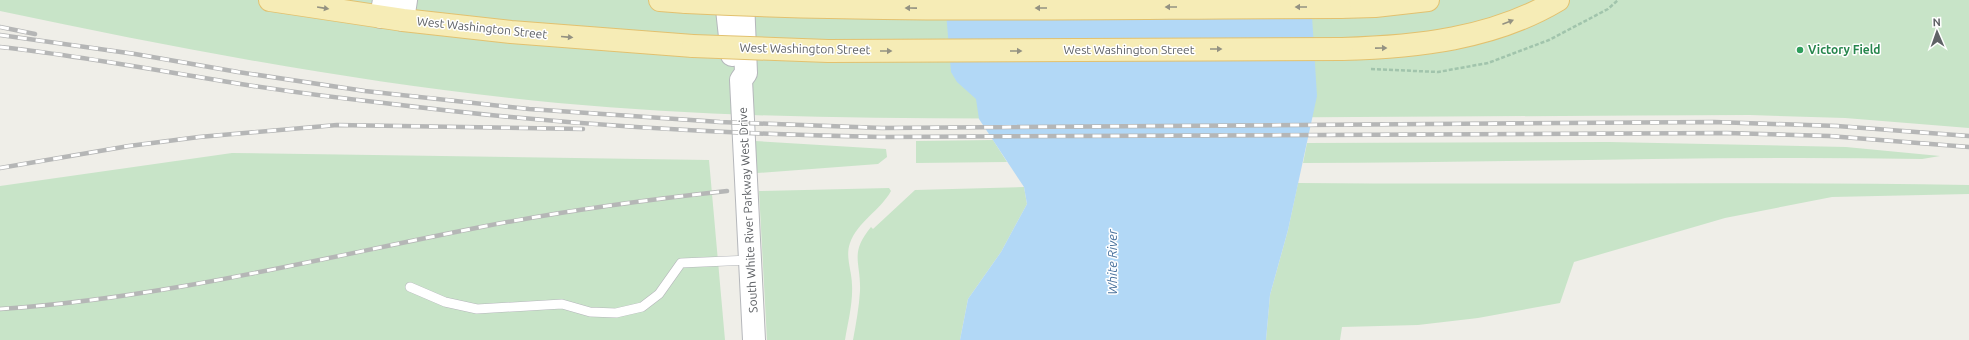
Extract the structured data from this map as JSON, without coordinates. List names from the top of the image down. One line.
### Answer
{"streets":{"main road":["West Washington Street"],"street":["South White River Parkway West Drive"]},"water":["White River"],"places":["Victory Field"],"north":"top"}
